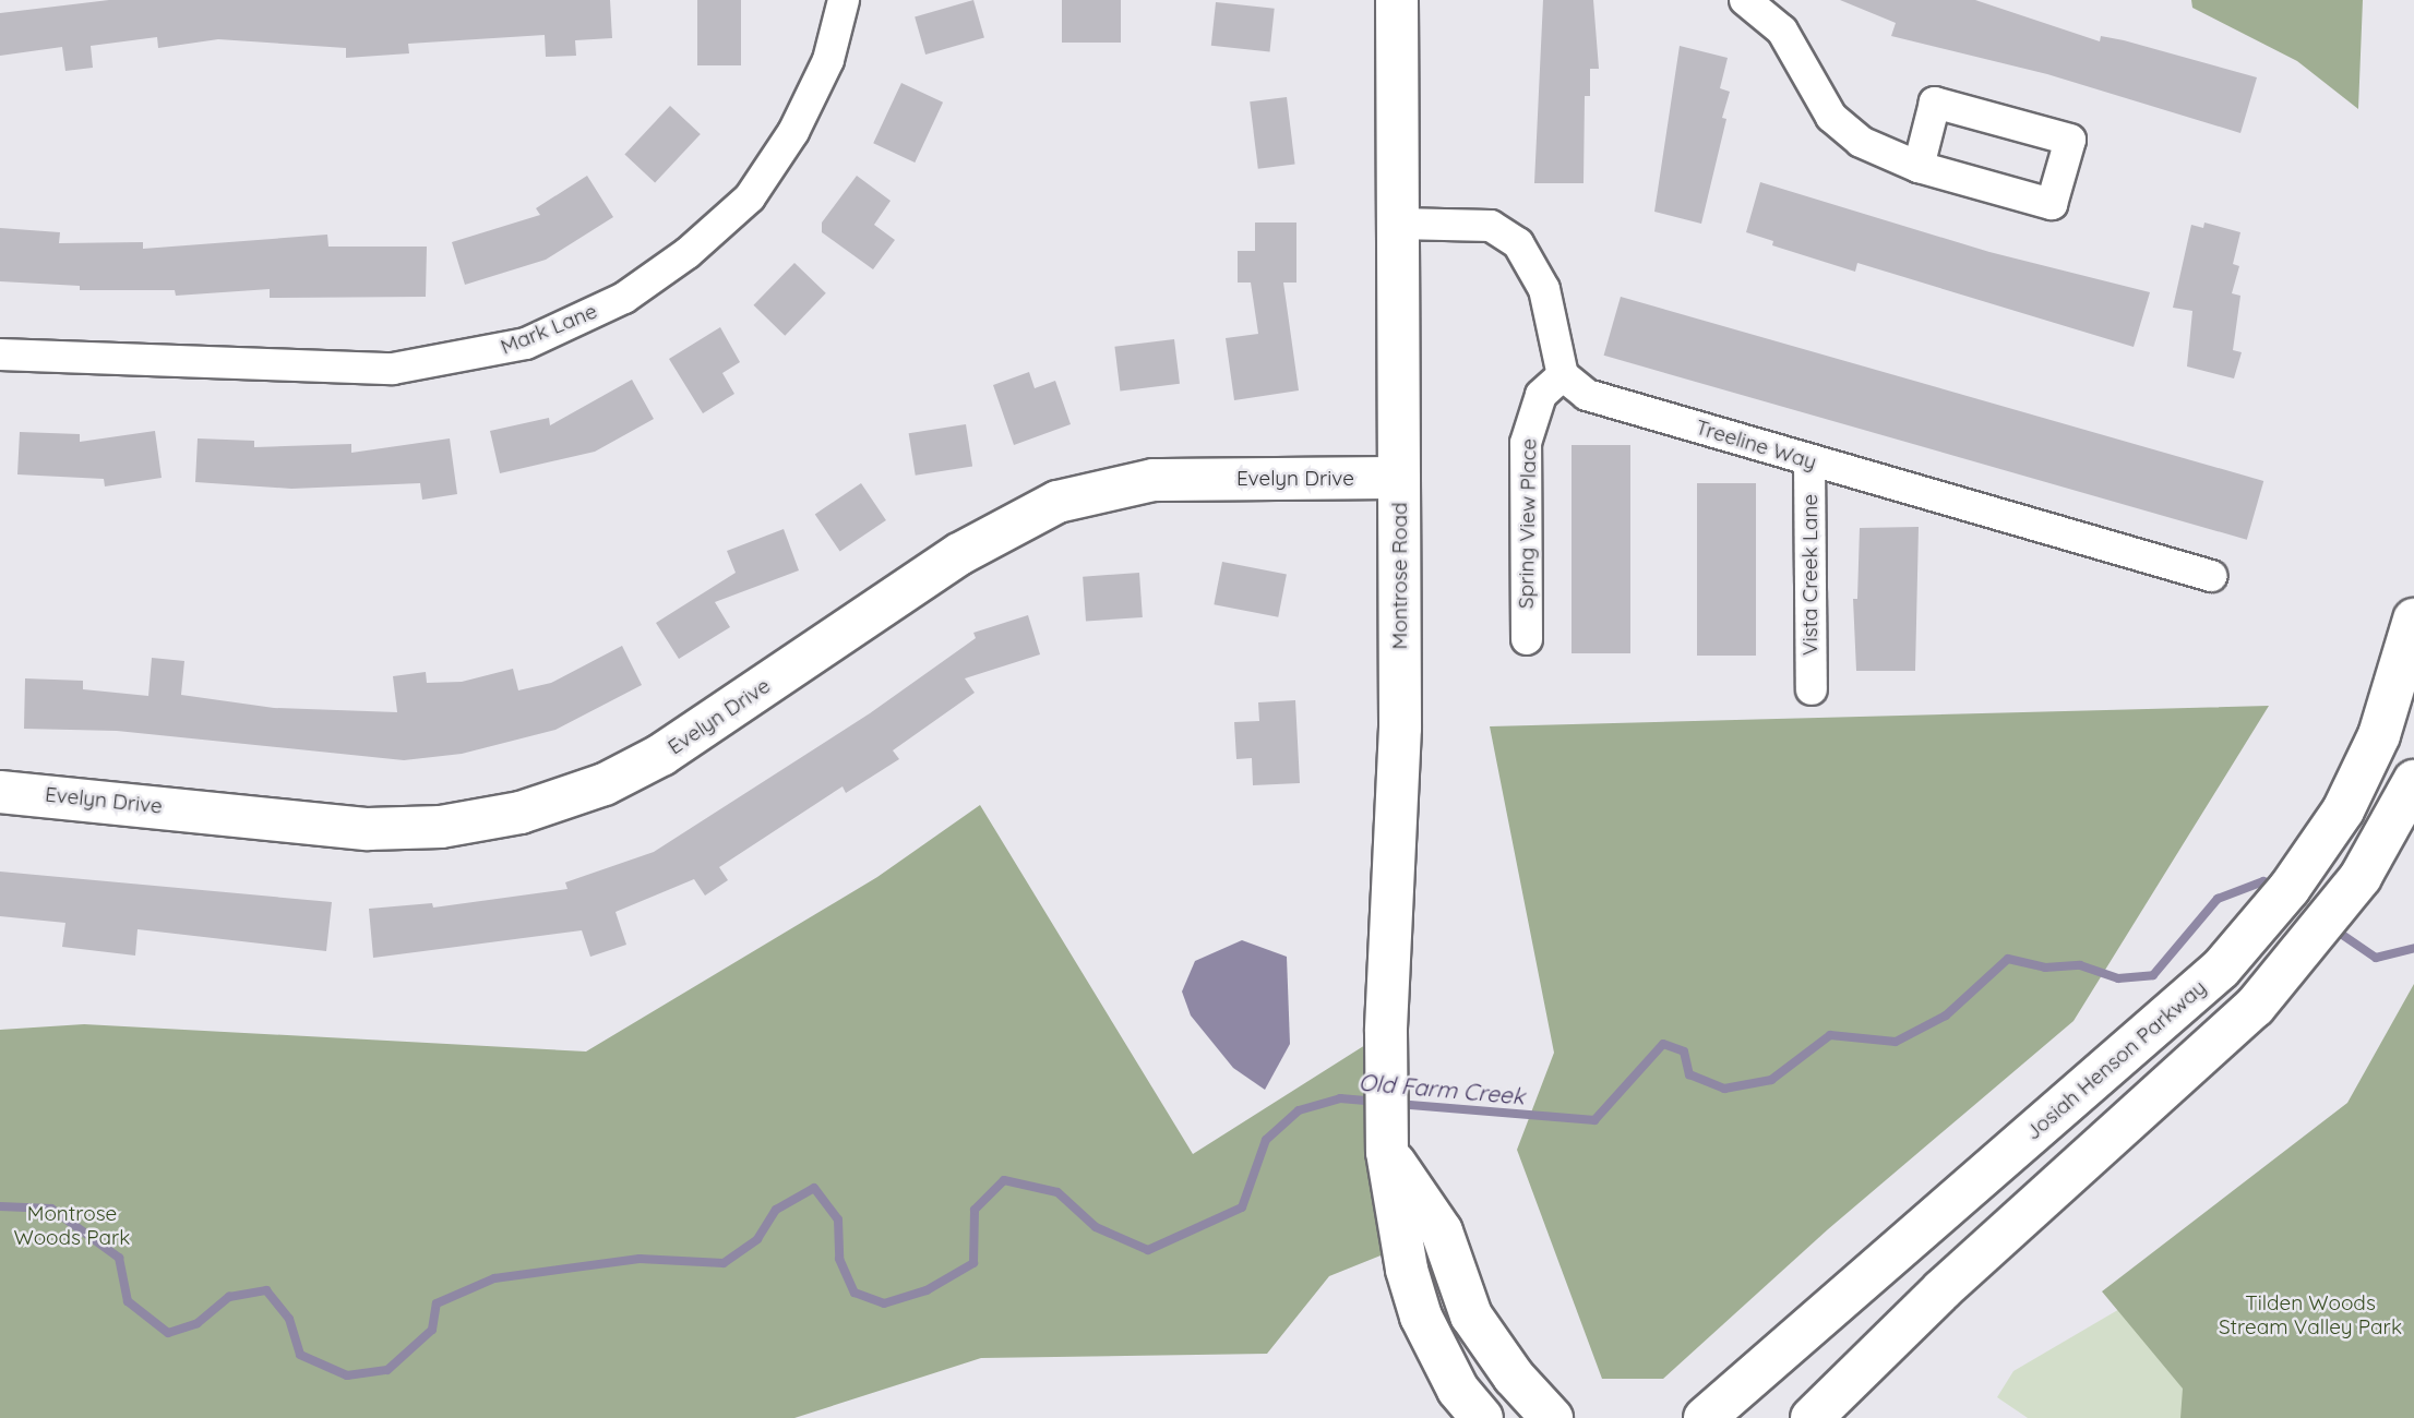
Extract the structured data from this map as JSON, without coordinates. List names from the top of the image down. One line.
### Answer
{"streets":{"street":["Mark Lane","Treeline Way","Evelyn Drive","Spring View Place","Vista Creek Lane","Montrose Road","Josiah Henson Parkway"]},"crossings":[["Treeline Way","Spring View Place"],["Treeline Way","Vista Creek Lane"],["Evelyn Drive","Montrose Road"]],"water":["Old Farm Creek"],"parks":["Montrose Woods Park","Tilden Woods Stream Valley Park"]}
